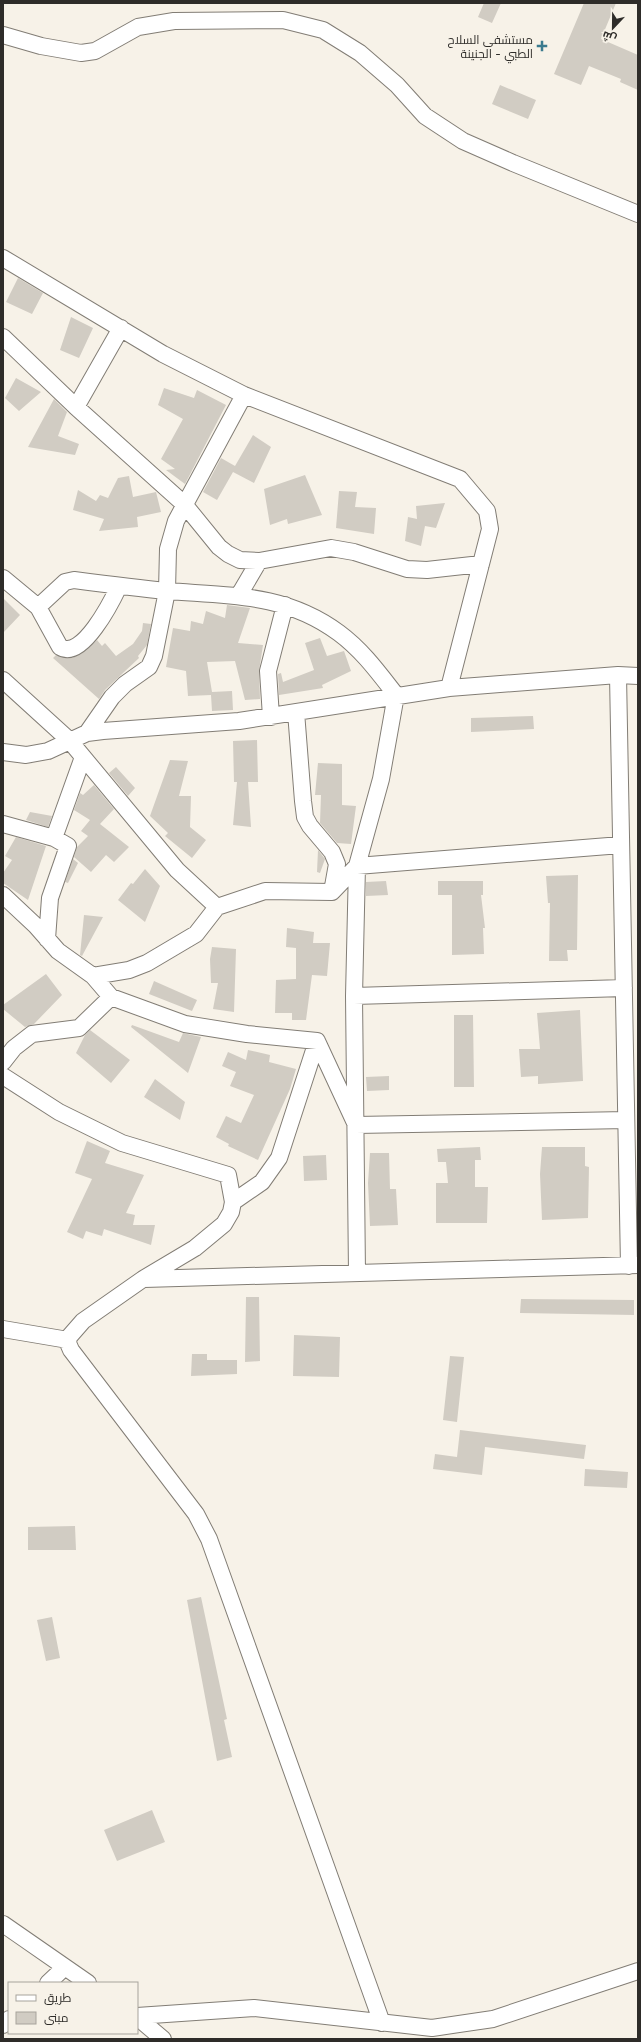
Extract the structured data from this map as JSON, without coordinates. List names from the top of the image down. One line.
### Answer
{"places":{"health":["مستشفي السلاح الطبي - الجنينة"]},"legend":["طريق","مبنى"],"north":"bottom"}
